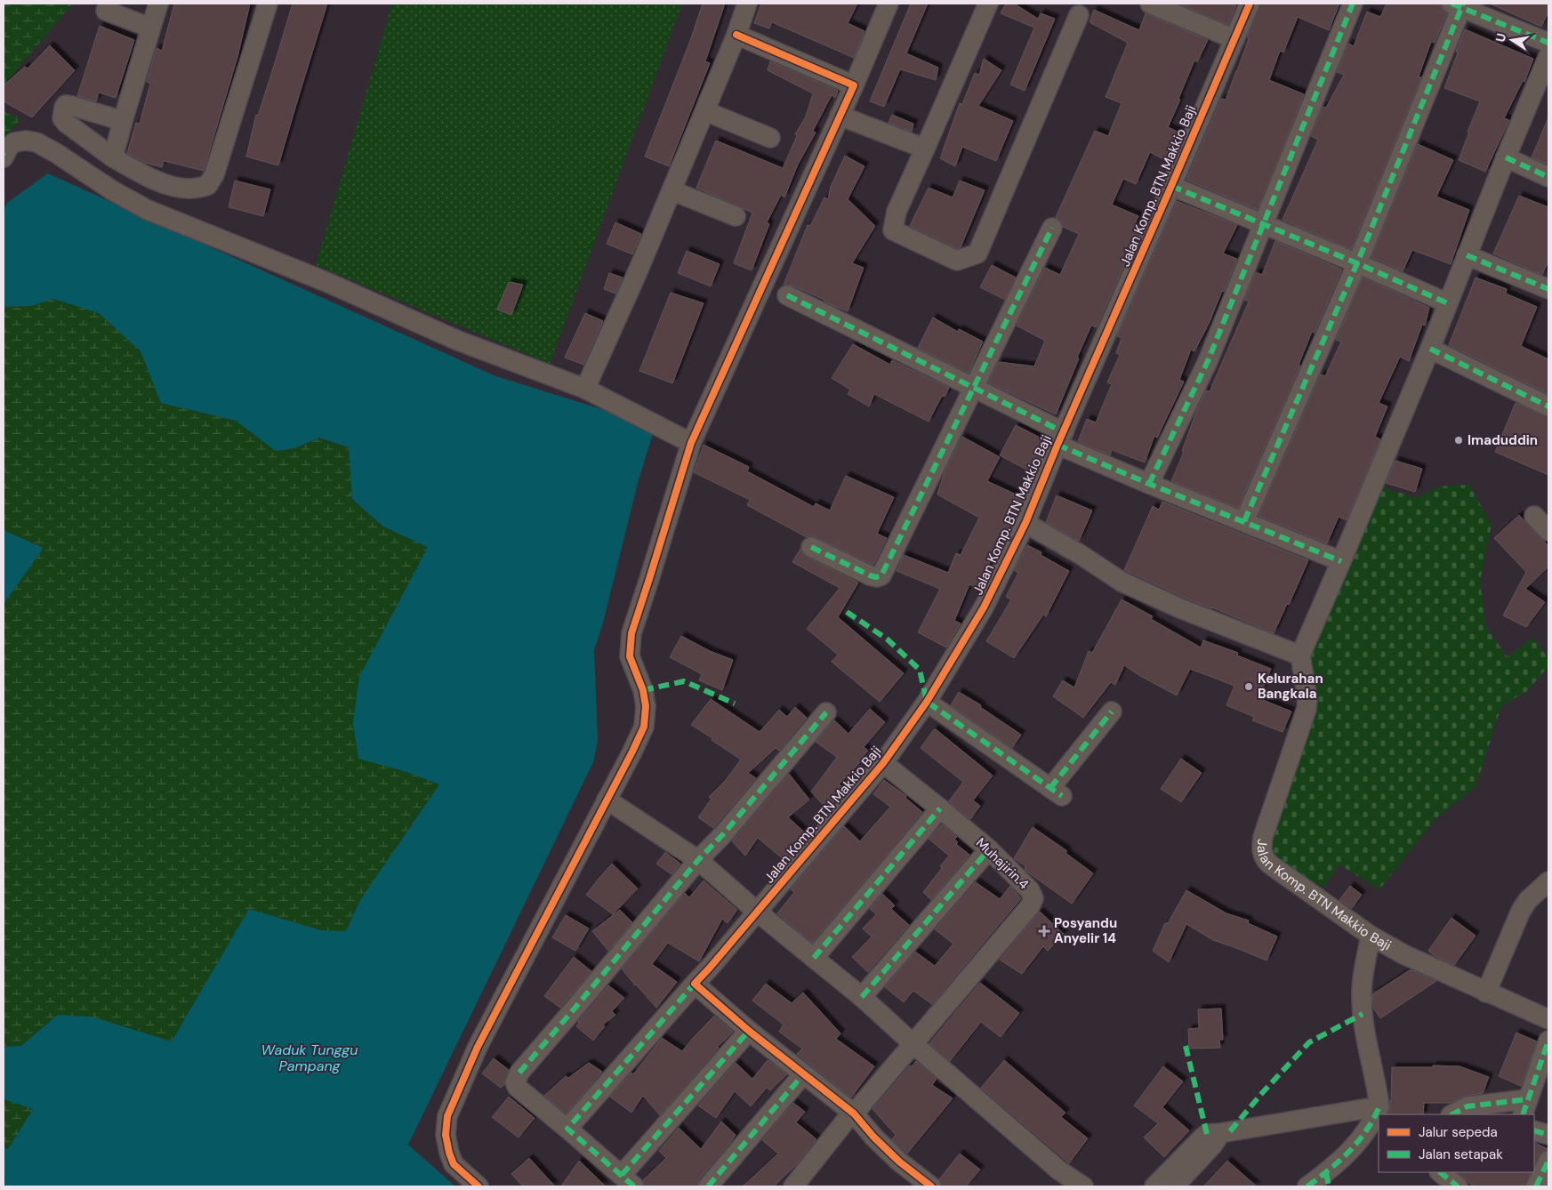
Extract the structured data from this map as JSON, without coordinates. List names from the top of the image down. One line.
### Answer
{"streets":{"street":["Jalan Komp. BTN Makkio Baji","Muhajirin.4"]},"crossings":[["Jalan Komp. BTN Makkio Baji","Muhajirin.4"]],"water":["Waduk Tunggu Pampang"],"places":{"other":["Imaduddin","Kelurahan Bangkala"],"health":["Posyandu Anyelir 14"]},"legend":["Jalur sepeda","Jalan setapak"],"north":"left"}
